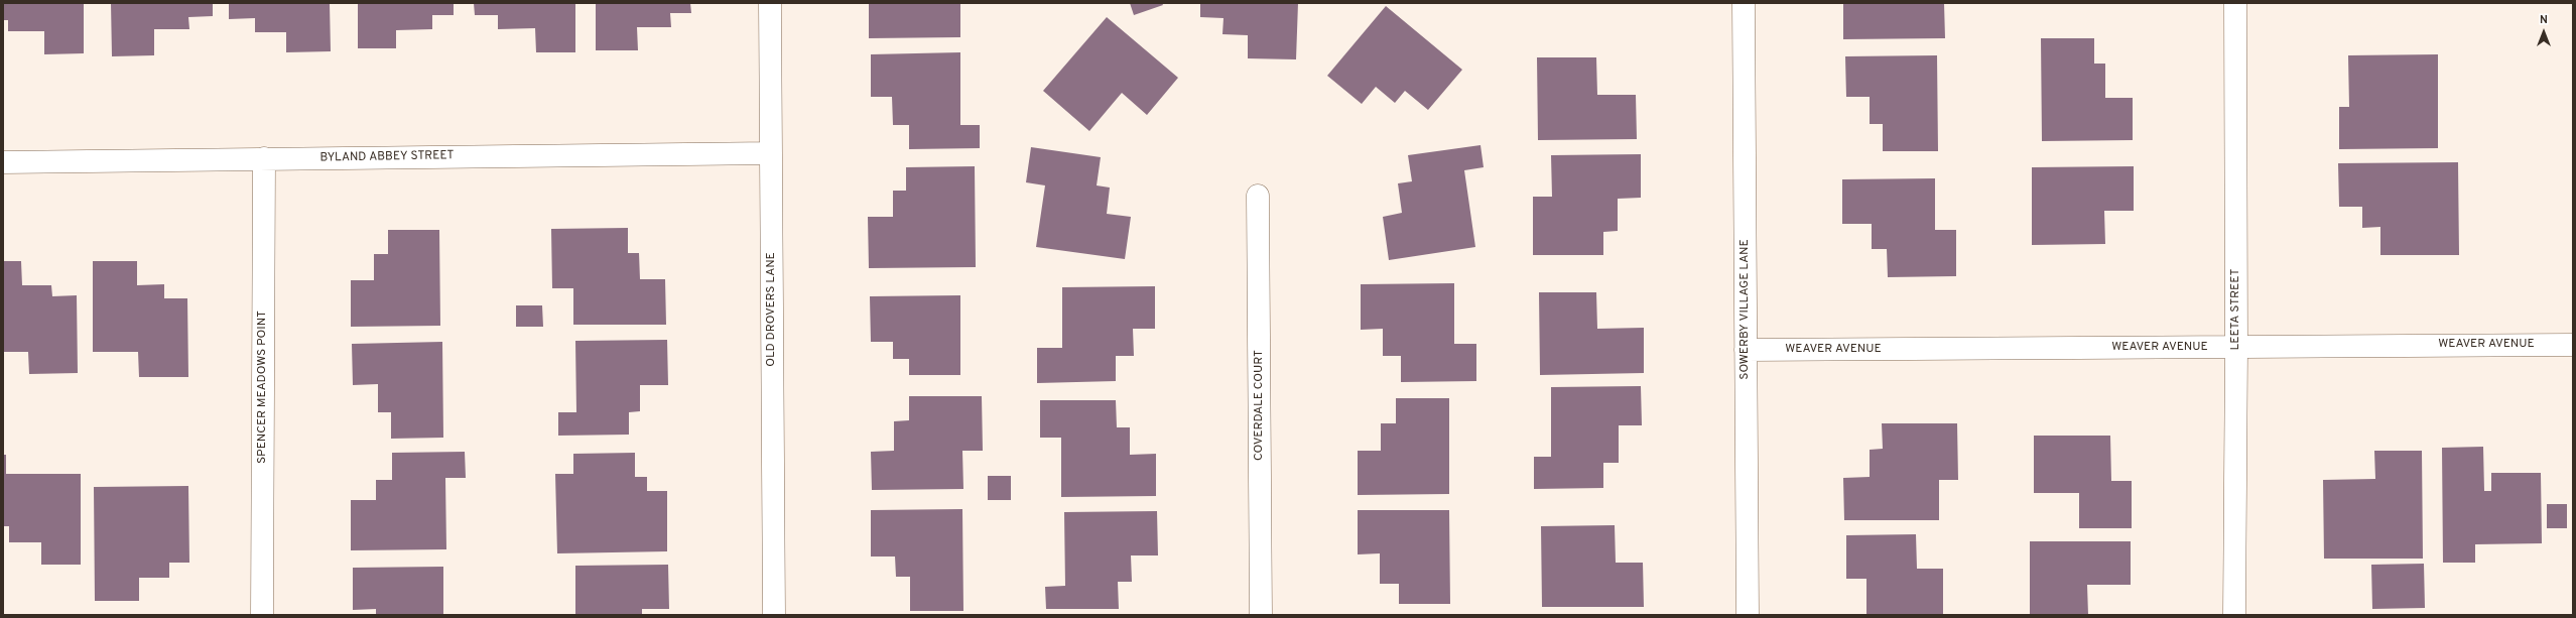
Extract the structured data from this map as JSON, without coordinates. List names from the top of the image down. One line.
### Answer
{"streets":{"street":["BYLAND ABBEY STREET","OLD DROVERS LANE","SOWERBY VILLAGE LANE","LEETA STREET","WEAVER AVENUE","SPENCER MEADOWS POINT","COVERDALE COURT"]},"crossings":[["BYLAND ABBEY STREET","OLD DROVERS LANE"],["BYLAND ABBEY STREET","SPENCER MEADOWS POINT"],["SOWERBY VILLAGE LANE","WEAVER AVENUE"],["LEETA STREET","WEAVER AVENUE"]],"north":"top"}
